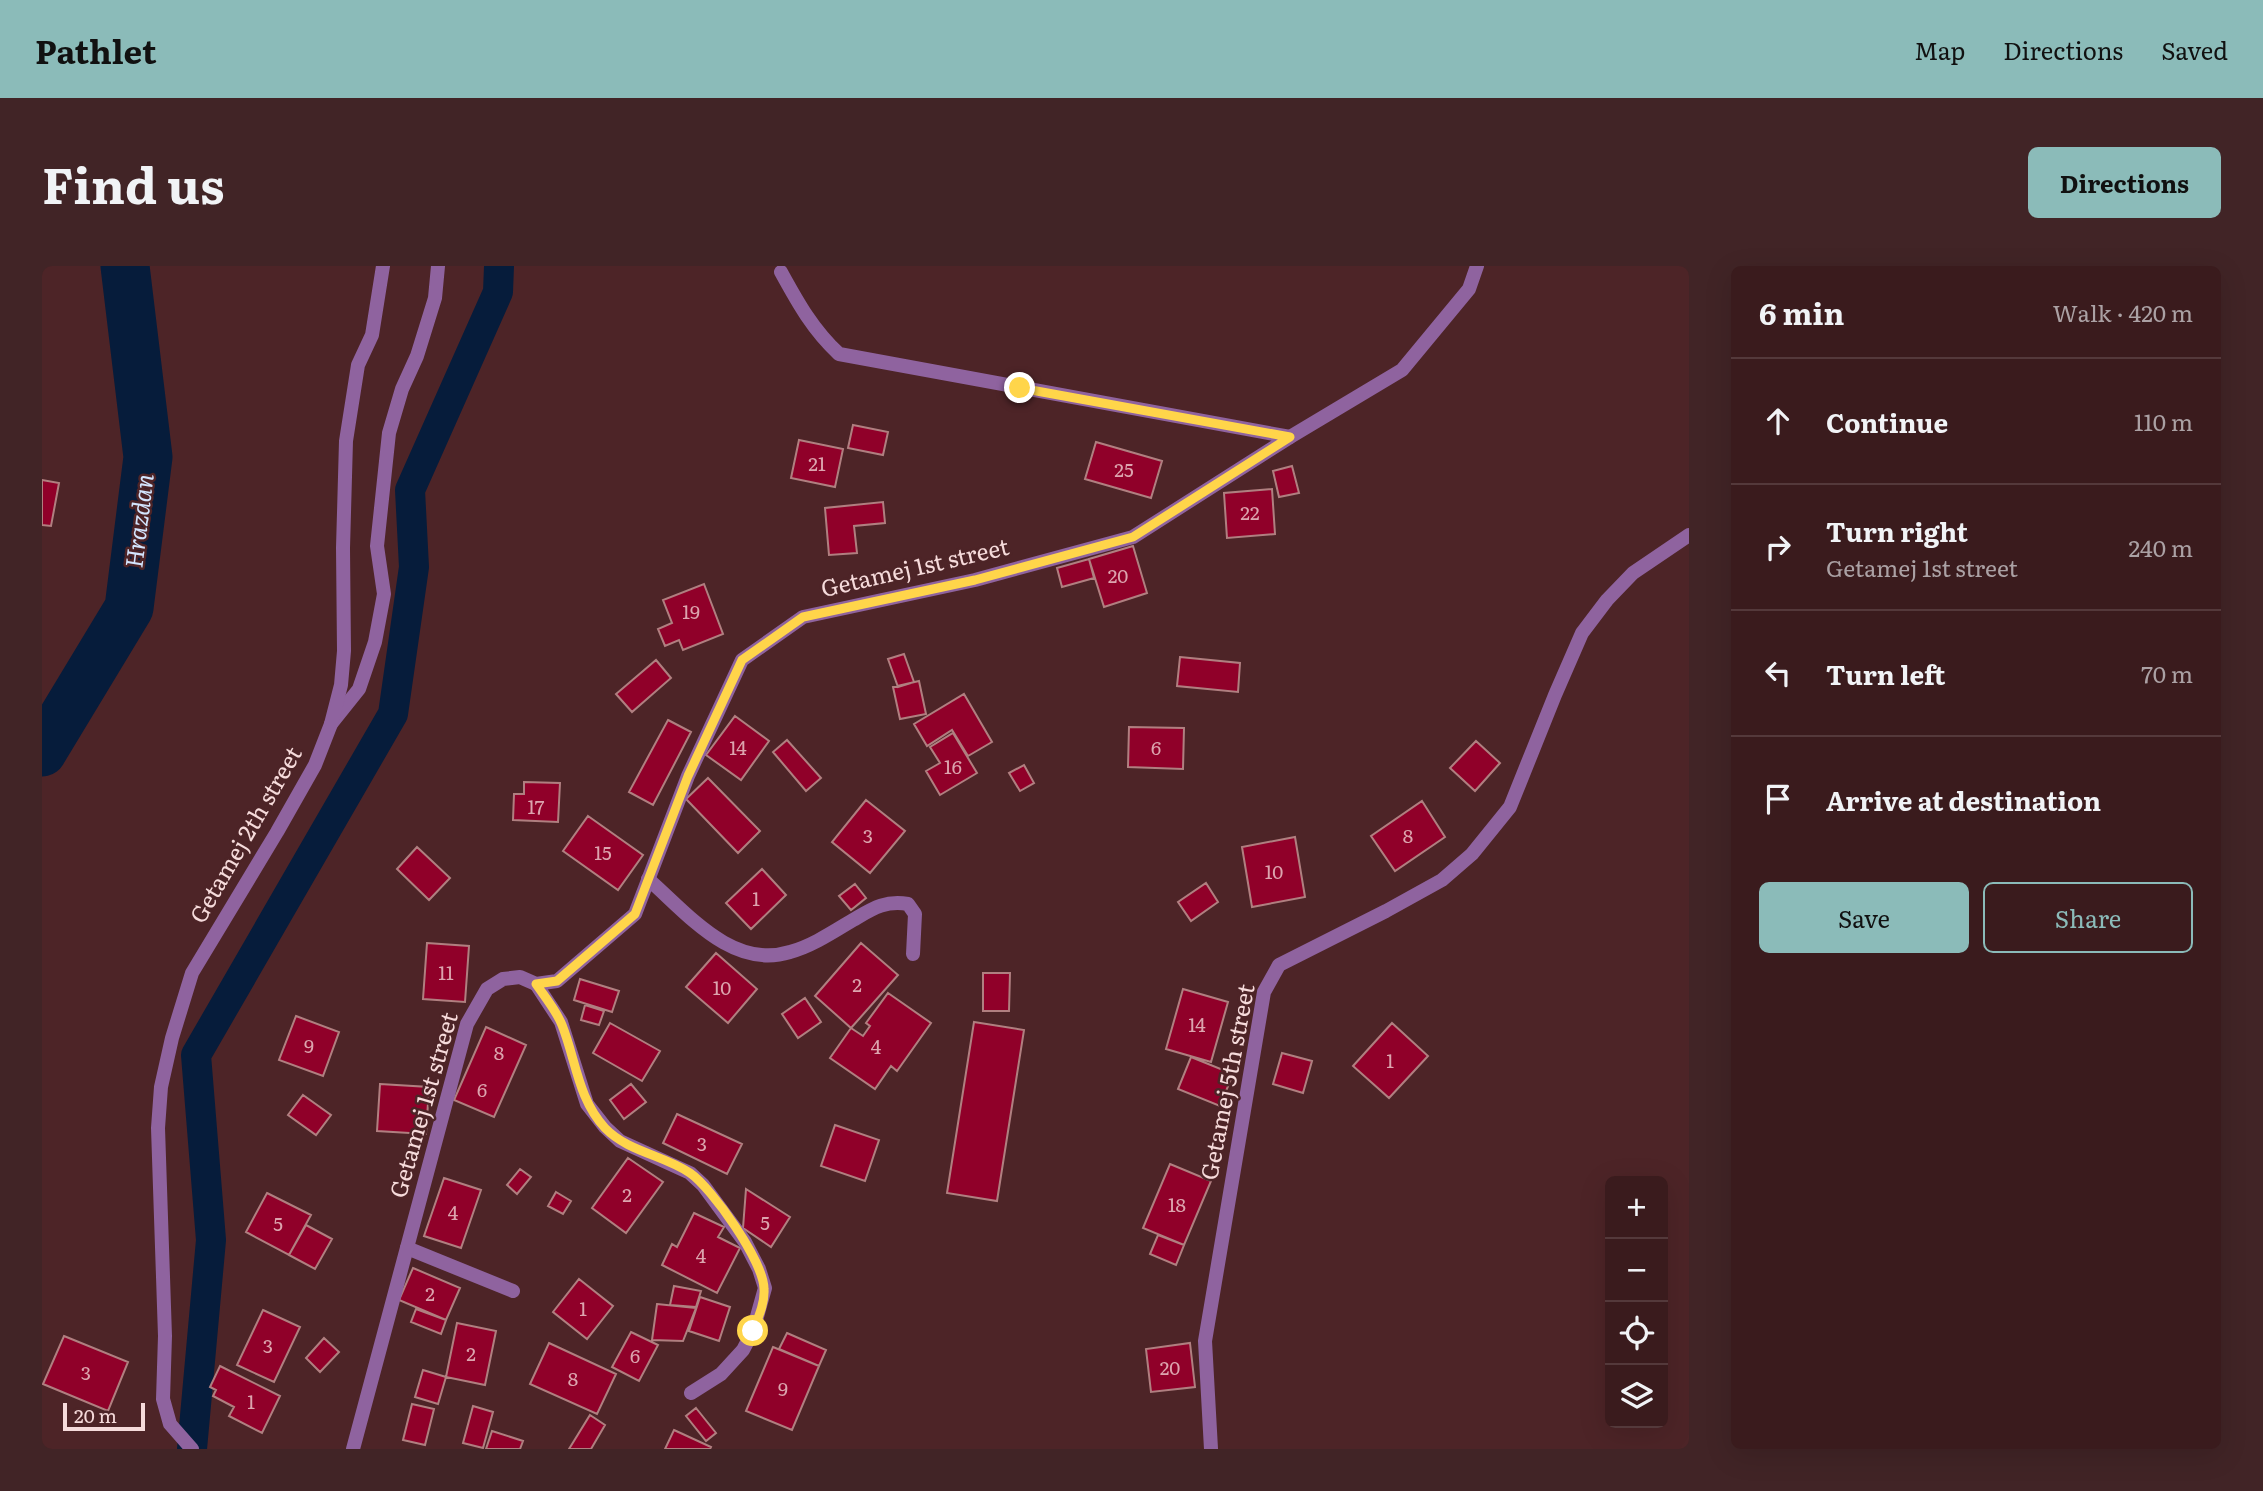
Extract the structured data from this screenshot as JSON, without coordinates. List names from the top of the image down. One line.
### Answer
{"streets":{"street":["Getamej 1st street","Getamej 2th street","Getamej 5th street"]},"water":["Hrazdan"],"house_numbers":["21","25","22","20","19","14","6","16","17","3","8","15","10","1","11","2","10","14","9","4","8","1","6","3","2","18","4","5","5","4","2","1","3","2","6","20","3","8","9","1"],"scale_bar":"20 m","page":{"header":"Pathlet","nav":["Map","Directions","Saved"],"title":"Find us","buttons":["Directions",["Save","Share"]],"heading":["6 min","Walk · 420 m"],"list":[["Continue","110 m"],["Turn right","Getamej 1st street","240 m"],["Turn left","70 m"],"Arrive at destination"],"map_buttons":["+","−"],"scale":"20 m"}}
